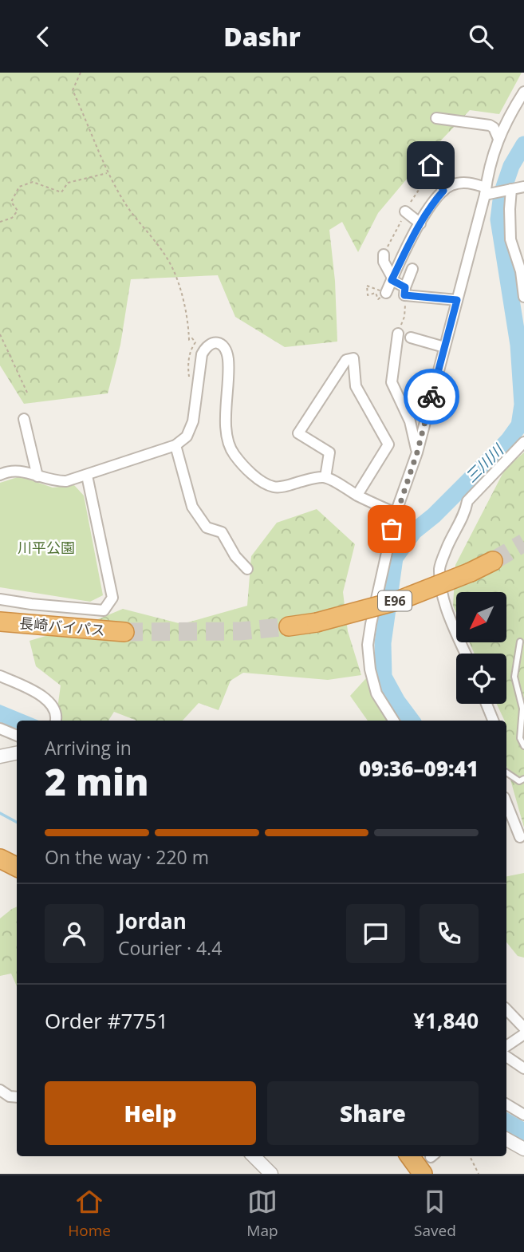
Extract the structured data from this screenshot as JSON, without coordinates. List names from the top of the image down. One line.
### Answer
{"streets":{"highway":["E96","長崎バイパス"]},"water":["三川川"],"parks":["川平公園"],"north":"bottom left","page":{"header":"Dashr","heading":["2 min","Arriving in","09:36–09:41"],"panel":["Jordan","Courier · 4.4","Order #7751","¥1,840"],"bar":"On the way · 220 m","buttons":["Help","Share"],"tabs":["Home","Map","Saved"]}}
